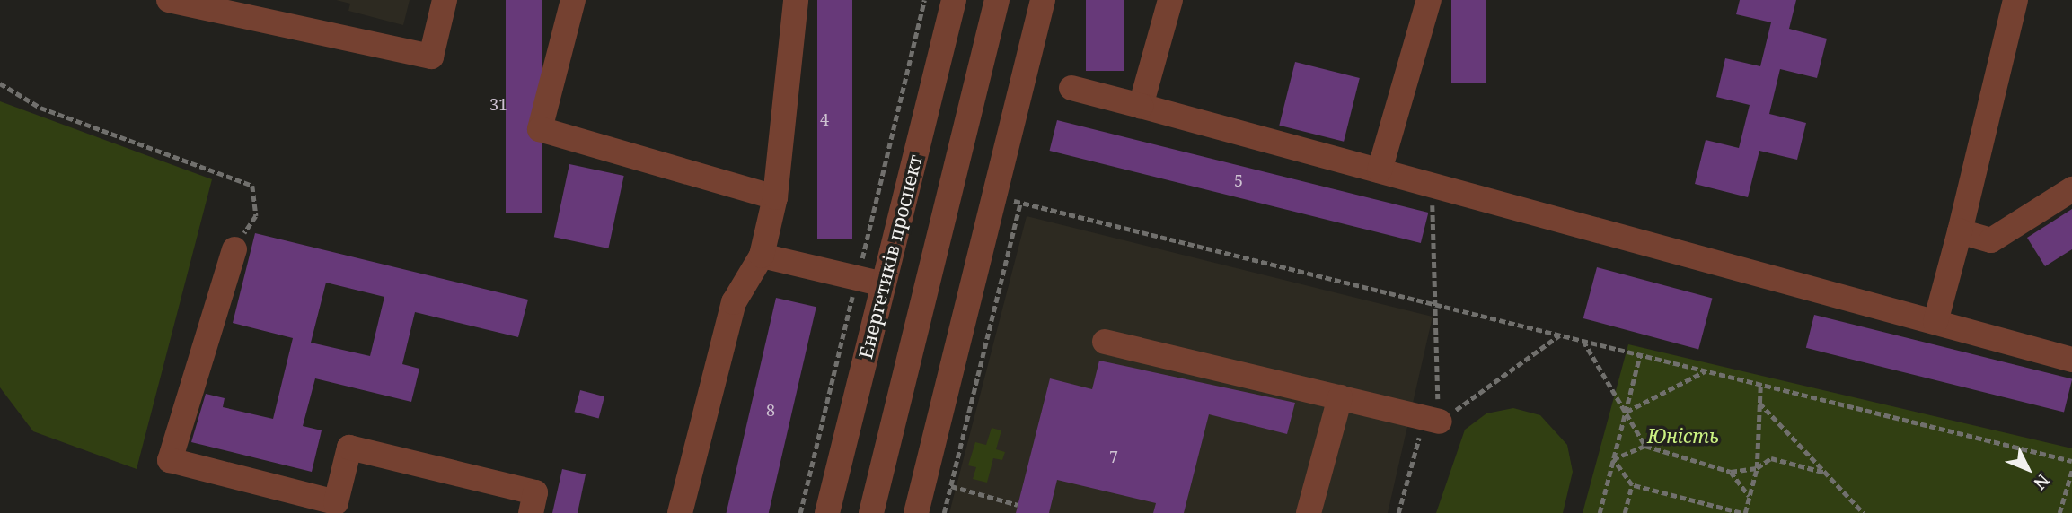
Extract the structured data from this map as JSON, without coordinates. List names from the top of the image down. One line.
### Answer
{"streets":{"street":["Енергетиків проспект"]},"parks":["Юність"],"house_numbers":["31","4","5","8","7"],"north":"bottom right"}
